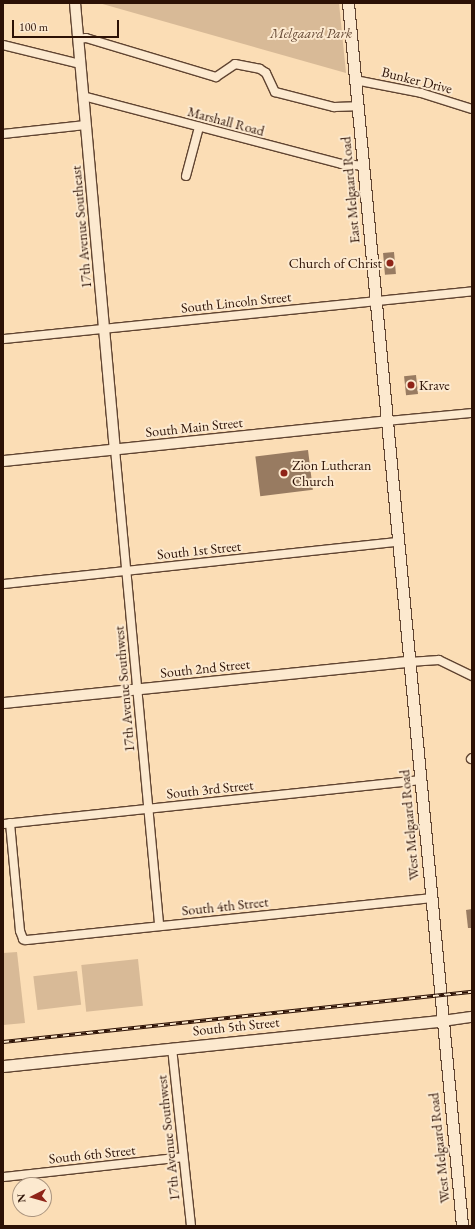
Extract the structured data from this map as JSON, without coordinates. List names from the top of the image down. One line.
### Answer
{"streets":{"main road":["East Melgaard Road","West Melgaard Road","South 5th Street"],"street":["Bunker Drive","Marshall Road","17th Avenue Southeast","South Lincoln Street","South Main Street","South 1st Street","South 2nd Street","17th Avenue Southwest","South 3rd Street","South 4th Street","South 6th Street"]},"crossings":[["Bunker Drive","East Melgaard Road"],["Marshall Road","East Melgaard Road"],["Marshall Road","17th Avenue Southeast"],["East Melgaard Road","South Lincoln Street"],["East Melgaard Road","South Main Street"],["East Melgaard Road","West Melgaard Road"],["17th Avenue Southeast","South Lincoln Street"],["17th Avenue Southeast","South Main Street"],["17th Avenue Southeast","17th Avenue Southwest"],["South Main Street","17th Avenue Southwest"],["South Main Street","West Melgaard Road"],["South 1st Street","17th Avenue Southwest"],["South 1st Street","West Melgaard Road"],["South 2nd Street","17th Avenue Southwest"],["South 2nd Street","West Melgaard Road"],["17th Avenue Southwest","South 3rd Street"],["17th Avenue Southwest","South 4th Street"],["17th Avenue Southwest","South 5th Street"],["17th Avenue Southwest","South 6th Street"],["South 3rd Street","West Melgaard Road"],["South 3rd Street","South 4th Street"],["West Melgaard Road","South 4th Street"],["West Melgaard Road","South 5th Street"]],"parks":["Melgaard Park"],"places":["Church of Christ","Krave","Zion Lutheran Church"],"scale_bar":"100 m","north":"left"}
